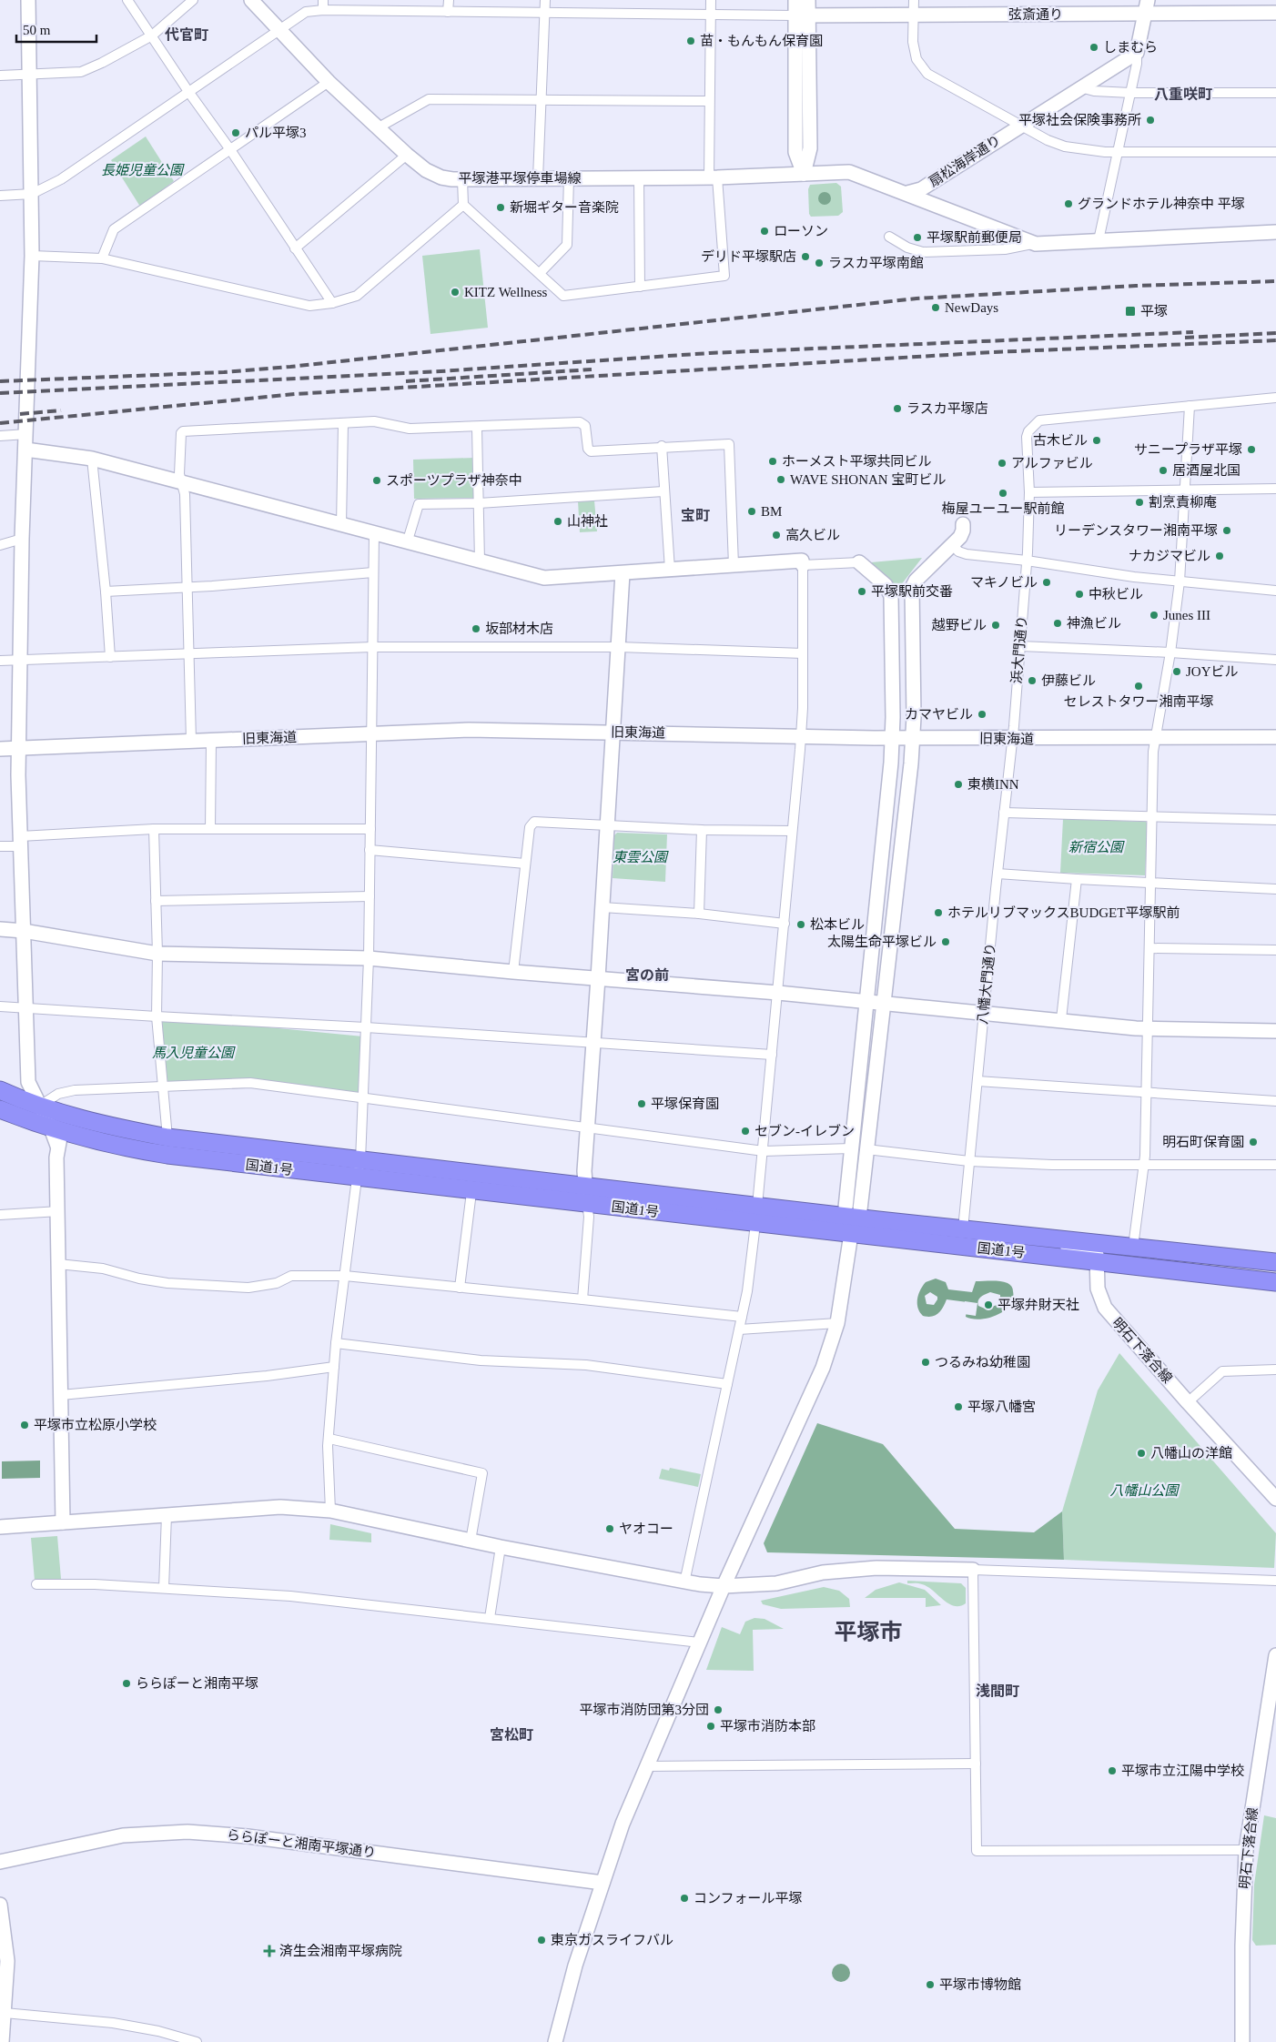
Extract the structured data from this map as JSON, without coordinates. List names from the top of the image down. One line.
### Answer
{"streets":{"highway":["国道1号"],"street":["弦斎通り","扇松海岸通り","平塚港平塚停車場線","浜大門通り","旧東海道","八幡大門通り","明石下落合線","ららぽーと湘南平塚通り"]},"crossings":[["扇松海岸通り","平塚港平塚停車場線"],["浜大門通り","旧東海道"],["浜大門通り","八幡大門通り"],["旧東海道","八幡大門通り"],["八幡大門通り","国道1号"],["国道1号","明石下落合線"]],"districts":["代官町","八重咲町","宝町","宮の前","平塚市","浅間町","宮松町"],"parks":["長姫児童公園","新宿公園","東雲公園","馬入児童公園","八幡山公園"],"places":{"other":["苗・もんもん保育園","しまむら","平塚社会保険事務所","パル平塚3","グランドホテル神奈中 平塚","新堀ギター音楽院","ローソン","平塚駅前郵便局","デリド平塚駅店","ラスカ平塚南館","KITZ Wellness","NewDays","ラスカ平塚店","古木ビル","サニープラザ平塚","ホーメスト平塚共同ビル","アルファビル","居酒屋北国","WAVE SHONAN 宝町ビル","スポーツプラザ神奈中","梅屋ユーユー駅前館","割烹責柳庵","BM","山神社","リーデンスタワー湘南平塚","高久ビル","ナカジマビル","マキノビル","平塚駅前交番","中秋ビル","Junes III","神漁ビル","越野ビル","坂部材木店","JOYビル","伊藤ビル","セレストタワー湘南平塚","カマヤビル","東横INN","ホテルリブマックスBUDGET平塚駅前","松本ビル","太陽生命平塚ビル","平塚保育園","セブン-イレブン","明石町保育園","平塚弁財天社","つるみね幼稚園","平塚八幡宮","平塚市立松原小学校","八幡山の洋館","ヤオコー","ららぽーと湘南平塚","平塚市消防団第3分団","平塚市消防本部","平塚市立江陽中学校","コンフォール平塚","東京ガスライフバル","平塚市博物館"],"transit":["平塚"],"health":["済生会湘南平塚病院"]},"scale_bar":"50 m"}
